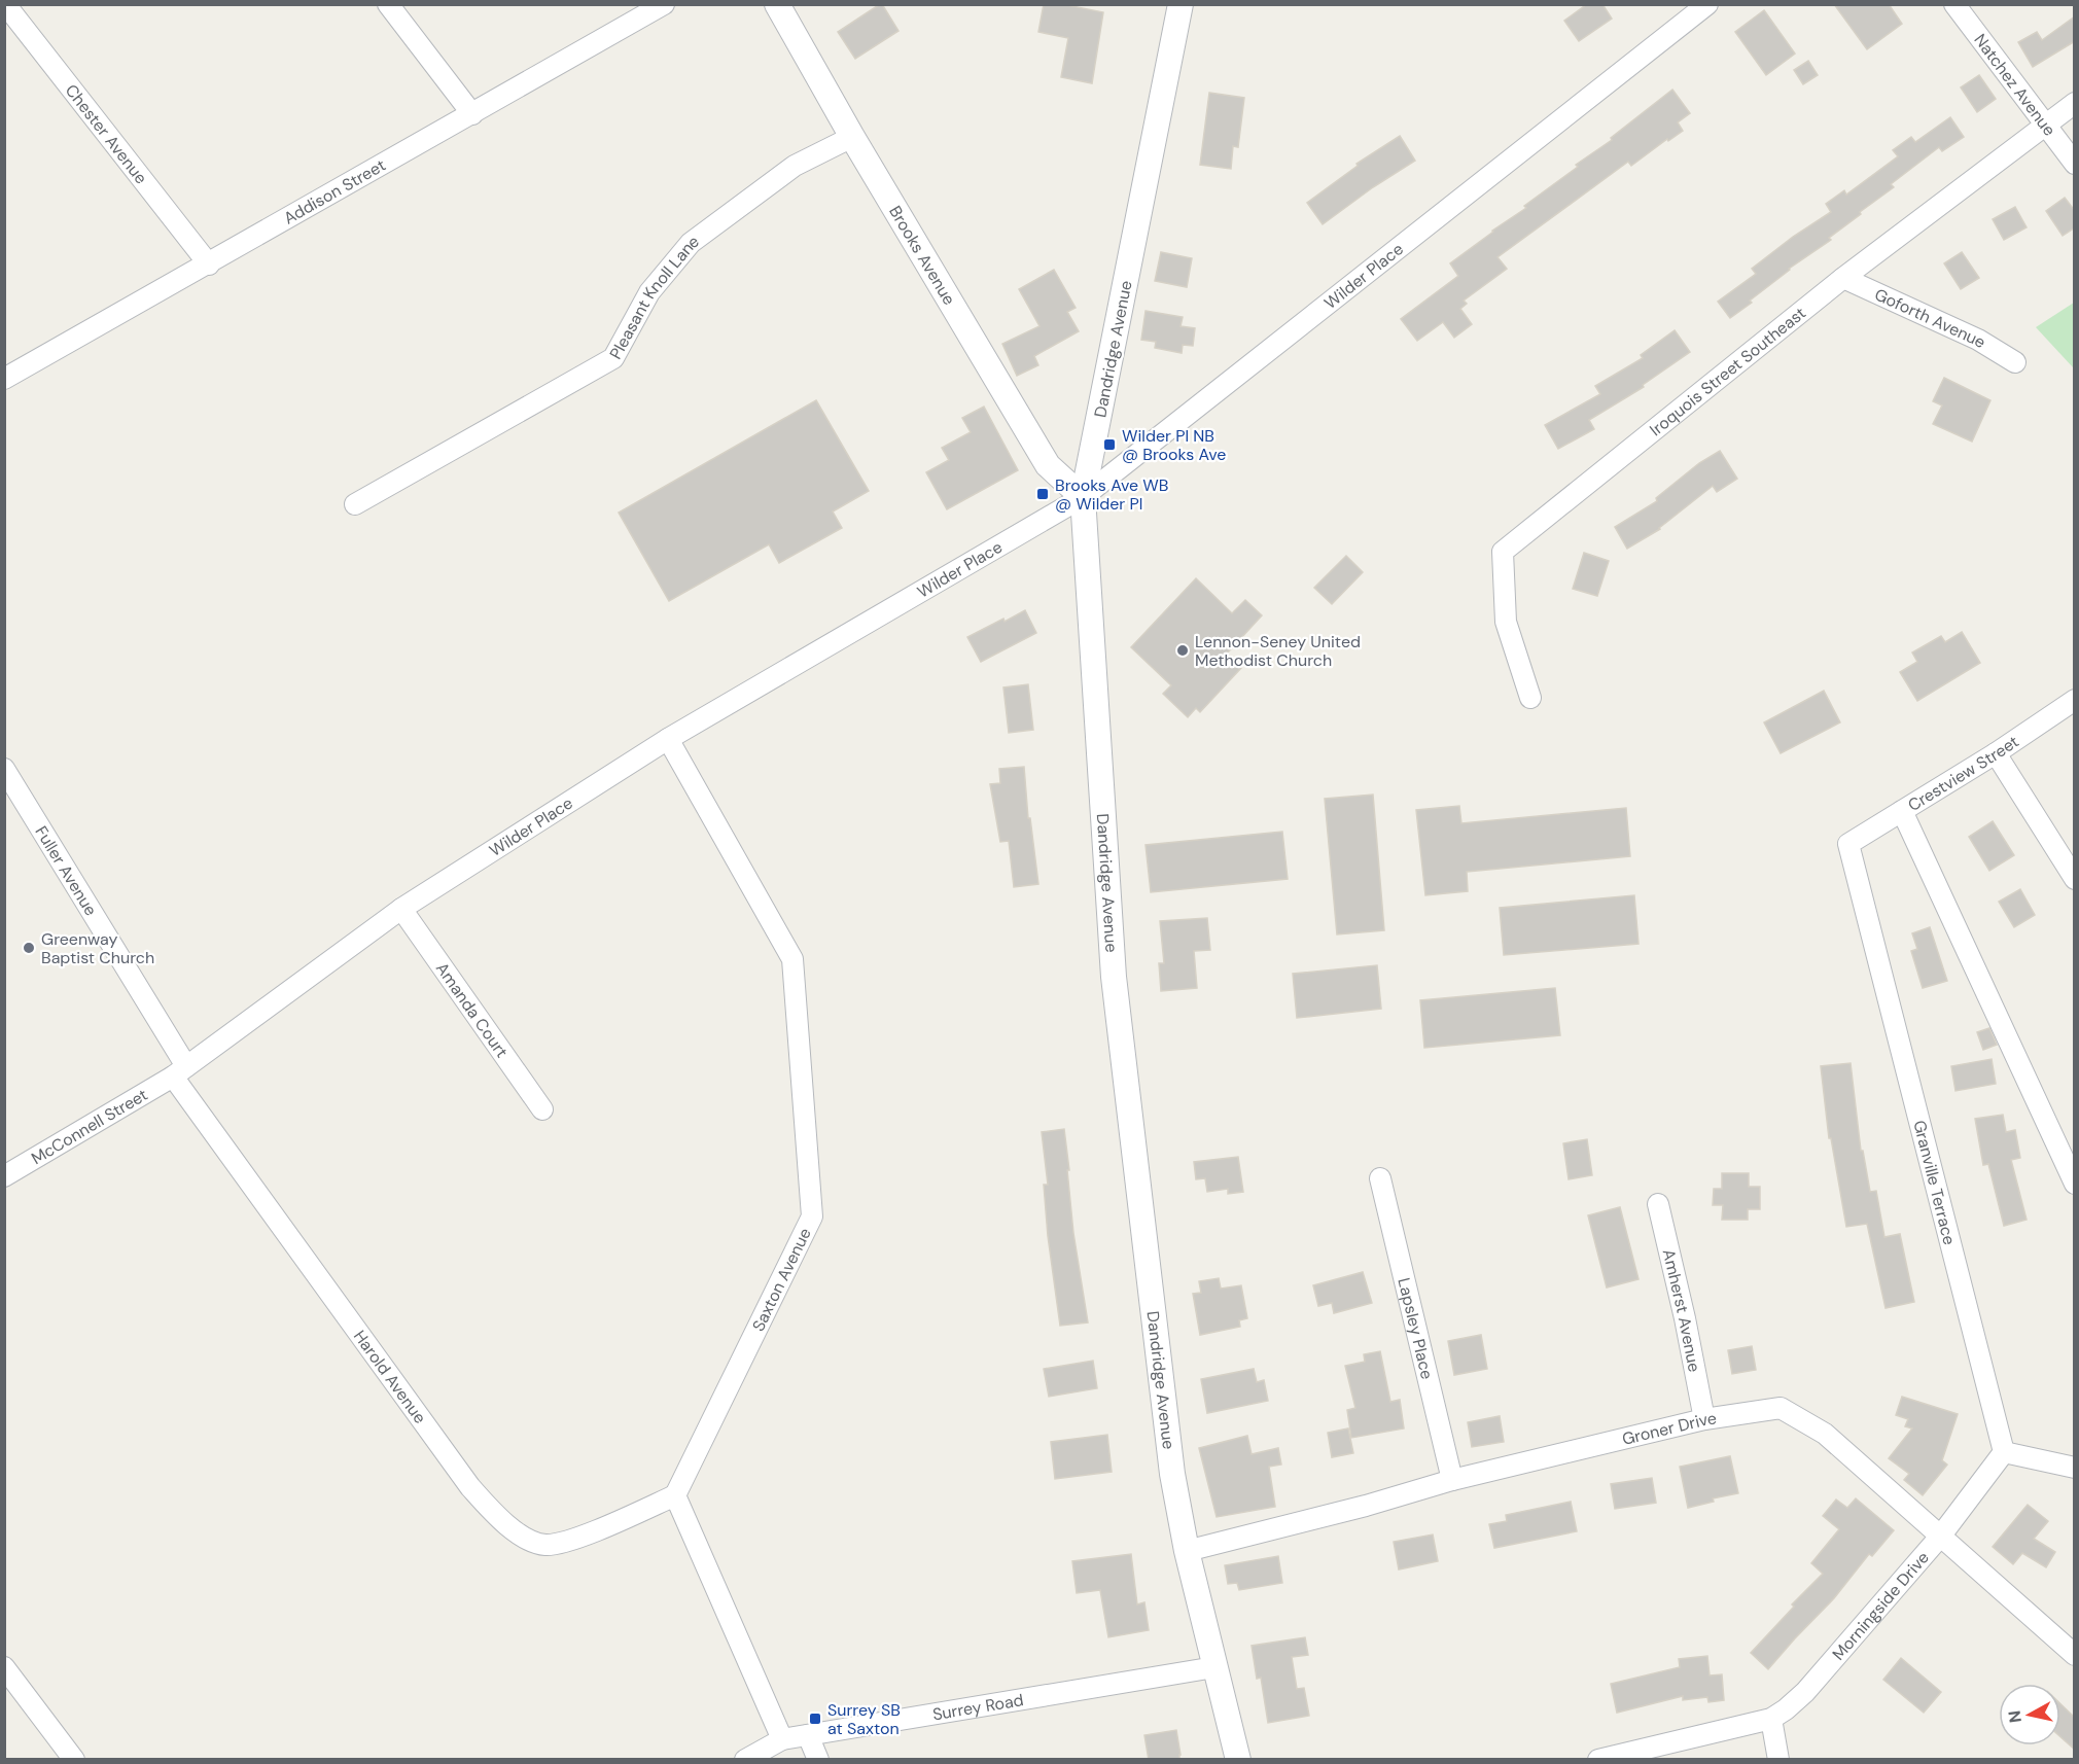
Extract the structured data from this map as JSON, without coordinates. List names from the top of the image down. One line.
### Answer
{"streets":{"street":["Natchez Avenue","Chester Avenue","Addison Street","Brooks Avenue","Wilder Place","Pleasant Knoll Lane","Goforth Avenue","Dandridge Avenue","Iroquois Street Southeast","Crestview Street","Fuller Avenue","Amanda Court","McConnell Street","Granville Terrace","Saxton Avenue","Amherst Avenue","Lapsley Place","Harold Avenue","Groner Drive","Morningside Drive","Surrey Road"]},"crossings":[["Natchez Avenue","Iroquois Street Southeast"],["Chester Avenue","Addison Street"],["Brooks Avenue","Wilder Place"],["Brooks Avenue","Pleasant Knoll Lane"],["Brooks Avenue","Dandridge Avenue"],["Wilder Place","Dandridge Avenue"],["Wilder Place","Fuller Avenue"],["Wilder Place","Amanda Court"],["Wilder Place","McConnell Street"],["Wilder Place","Saxton Avenue"],["Wilder Place","Harold Avenue"],["Goforth Avenue","Iroquois Street Southeast"],["Dandridge Avenue","Groner Drive"],["Dandridge Avenue","Surrey Road"],["Crestview Street","Granville Terrace"],["Fuller Avenue","McConnell Street"],["Fuller Avenue","Harold Avenue"],["McConnell Street","Harold Avenue"],["Granville Terrace","Morningside Drive"],["Saxton Avenue","Harold Avenue"],["Amherst Avenue","Groner Drive"],["Lapsley Place","Groner Drive"],["Groner Drive","Morningside Drive"]],"places":{"transit":["Wilder Pl NB @ Brooks Ave","Brooks Ave WB @ Wilder Pl","Surrey SB at Saxton"],"other":["Lennon-Seney United Methodist Church","Greenway Baptist Church"]},"north":"left"}
